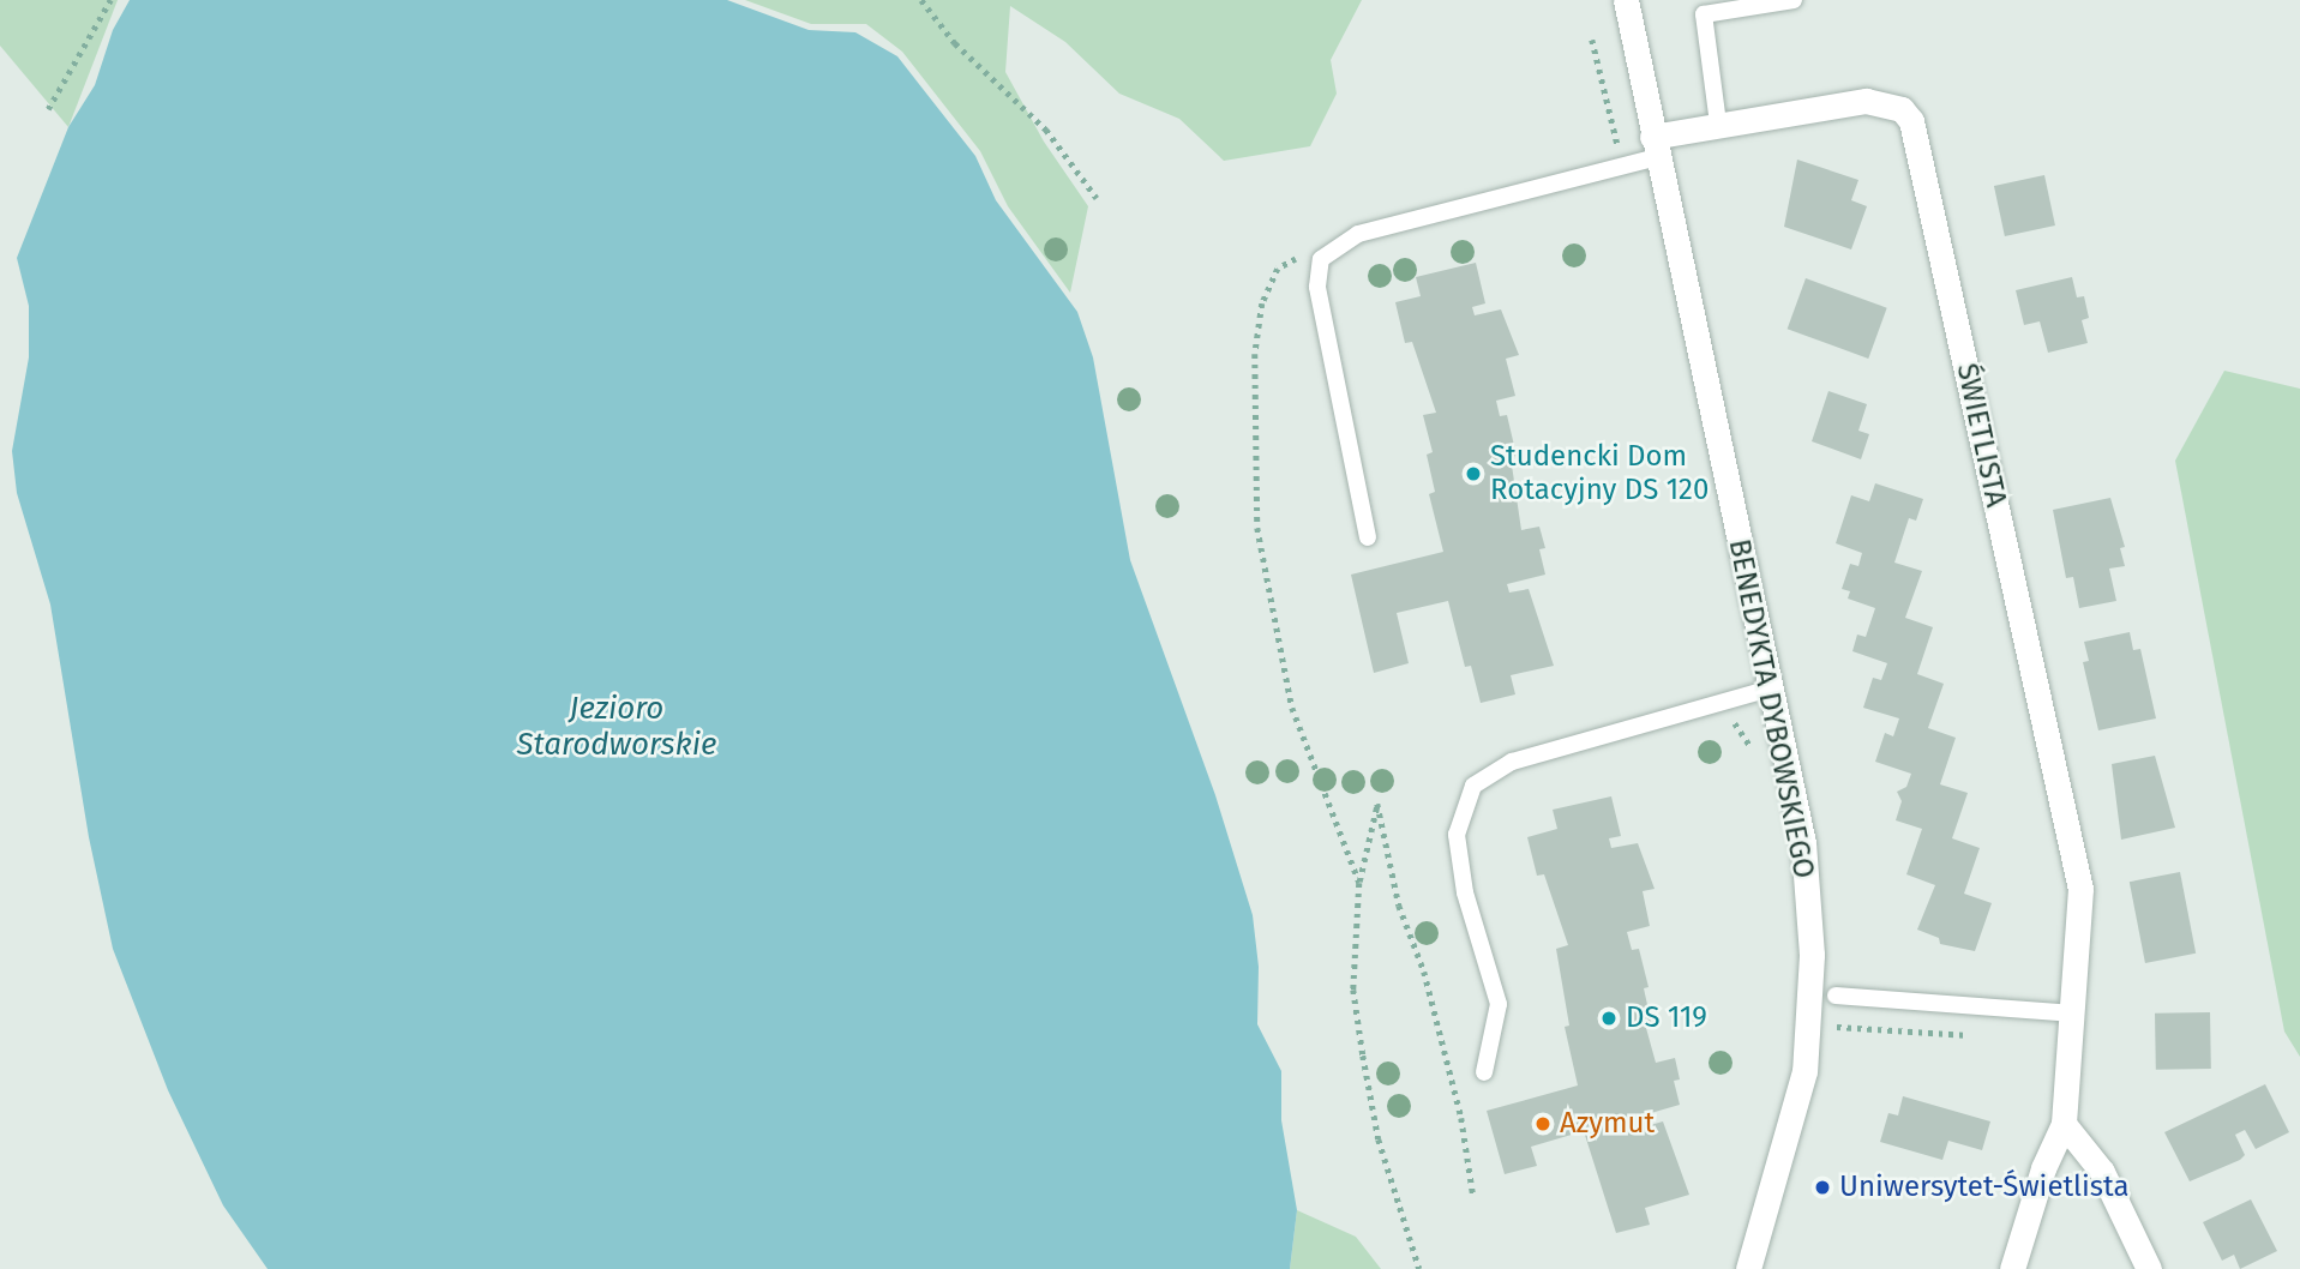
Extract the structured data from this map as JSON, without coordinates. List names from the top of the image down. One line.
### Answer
{"streets":{"street":["ŚWIETLISTA","BENEDYKTA DYBOWSKIEGO"]},"crossings":[["ŚWIETLISTA","BENEDYKTA DYBOWSKIEGO"]],"water":["Jezioro Starodworskie"],"places":["Studencki Dom Rotacyjny DS 120","DS 119","Azymut","Uniwersytet-Świetlista"]}
